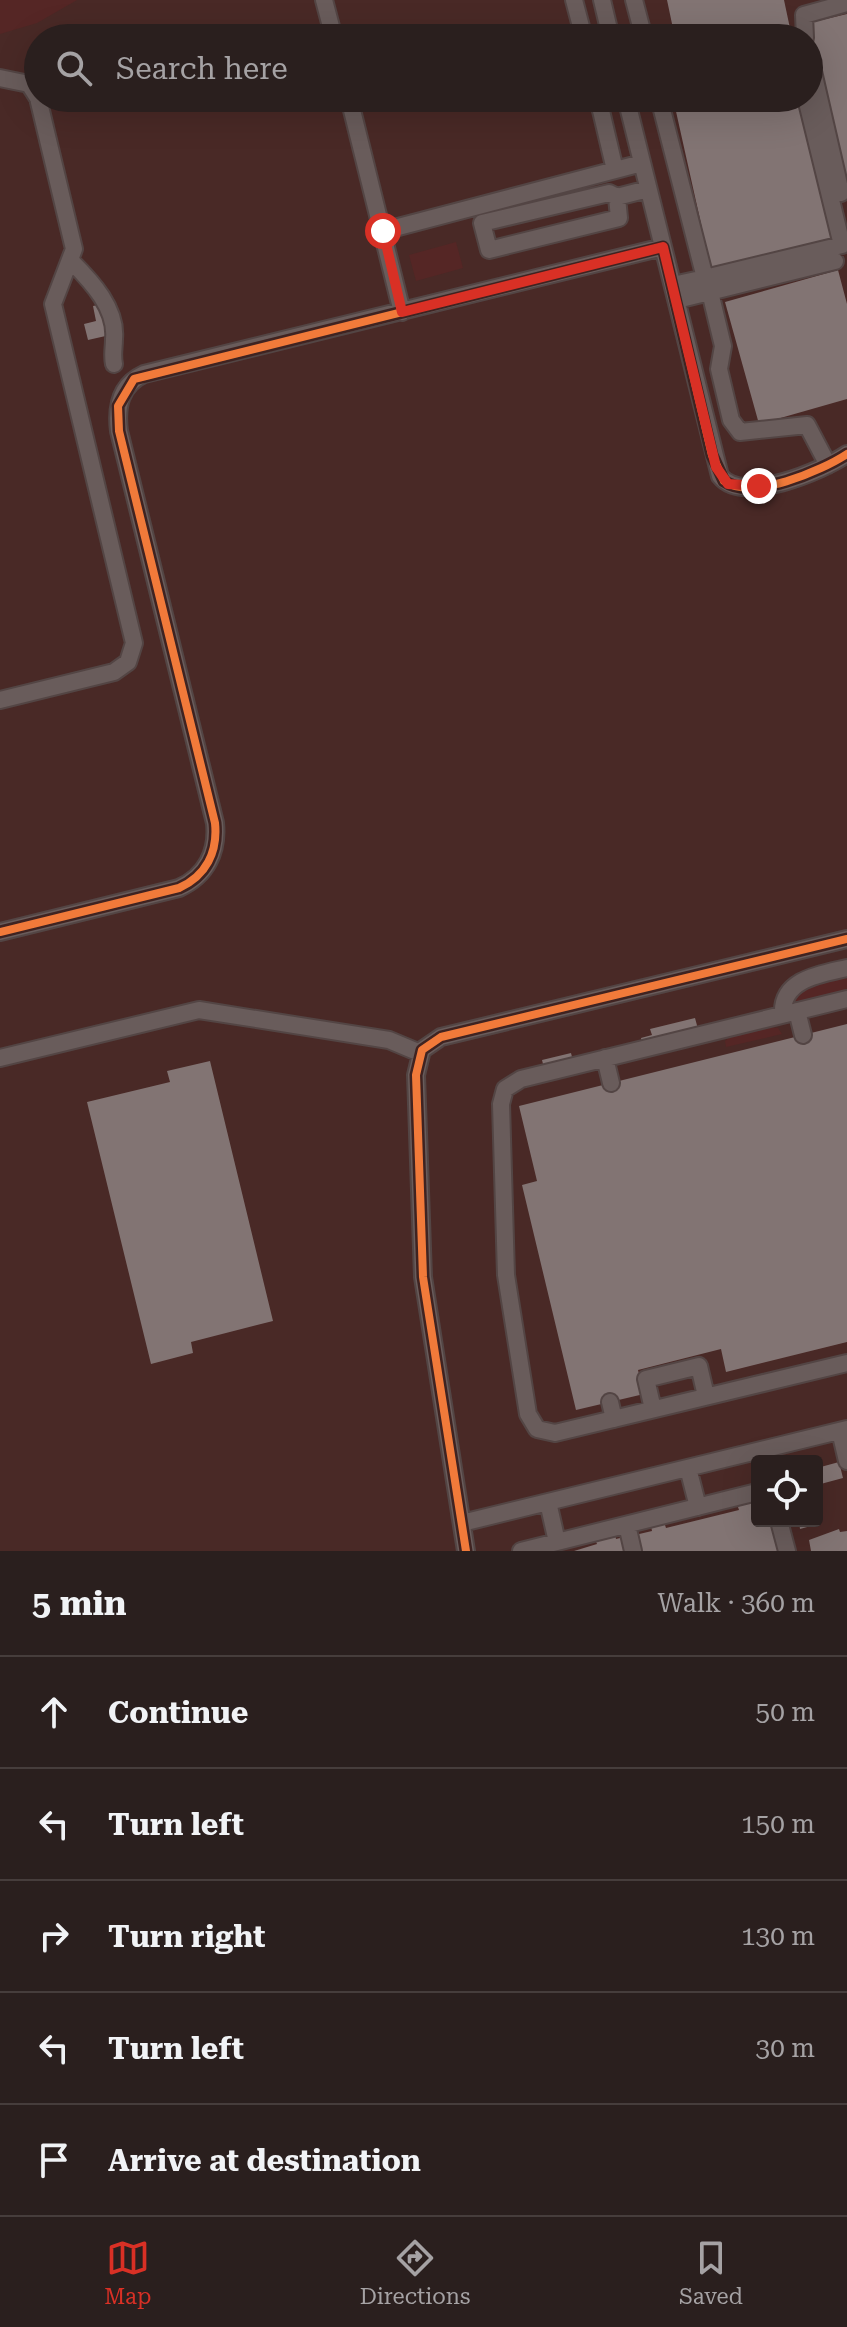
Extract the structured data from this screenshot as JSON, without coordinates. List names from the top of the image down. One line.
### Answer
{"page":{"search":"Search here","heading":["5 min","Walk · 360 m"],"list":[["Continue","50 m"],["Turn left","150 m"],["Turn right","130 m"],["Turn left","30 m"],"Arrive at destination"],"nav":["Map","Directions","Saved"]}}
